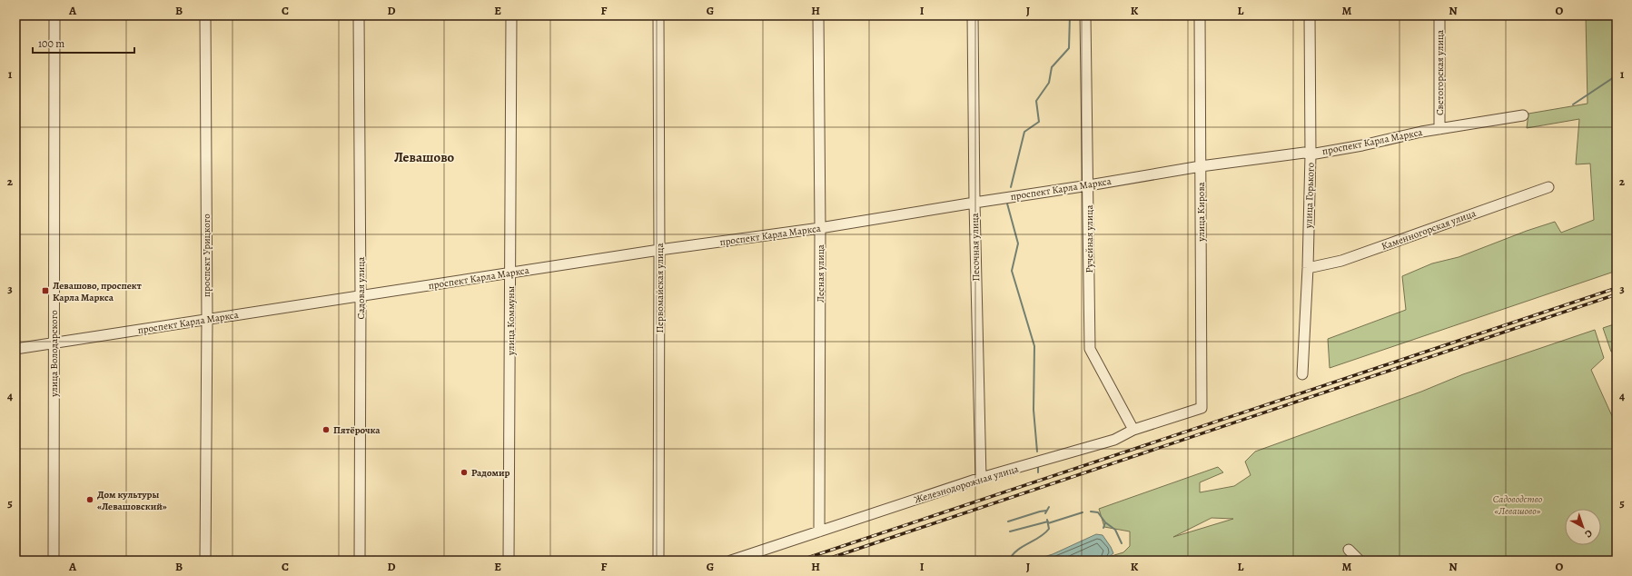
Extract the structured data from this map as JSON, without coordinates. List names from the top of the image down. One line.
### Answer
{"streets":{"street":["Светогорская улица","проспект Карла Маркса","улица Горького","улица Кирова","Каменногорская улица","Ручейная улица","Песочная улица","проспект Урицкого","Лесная улица","Садовая улица","Первомайская улица","улица Коммуны","улица Володарского","Железнодорожная улица"]},"crossings":[["Светогорская улица","проспект Карла Маркса"],["проспект Карла Маркса","улица Горького"],["проспект Карла Маркса","улица Кирова"],["проспект Карла Маркса","Ручейная улица"],["проспект Карла Маркса","Песочная улица"],["проспект Карла Маркса","проспект Урицкого"],["проспект Карла Маркса","Лесная улица"],["проспект Карла Маркса","Садовая улица"],["проспект Карла Маркса","Первомайская улица"],["проспект Карла Маркса","улица Коммуны"],["проспект Карла Маркса","улица Володарского"],["улица Горького","Каменногорская улица"],["улица Кирова","Железнодорожная улица"],["Ручейная улица","Железнодорожная улица"],["Песочная улица","Железнодорожная улица"],["Лесная улица","Железнодорожная улица"]],"districts":["Левашово"],"parks":["Садоводство «Левашово»"],"places":{"transit":["Левашово, проспект Карла Маркса"],"other":["Пятёрочка","Радомир","Дом культуры «Левашовский»"]},"scale_bar":"100 m","north":"bottom right","grid":{"columns":["A","B","C","D","E","F","G","H","I","J","K","L","M","N","O"],"rows":["1","2","3","4","5"]}}
